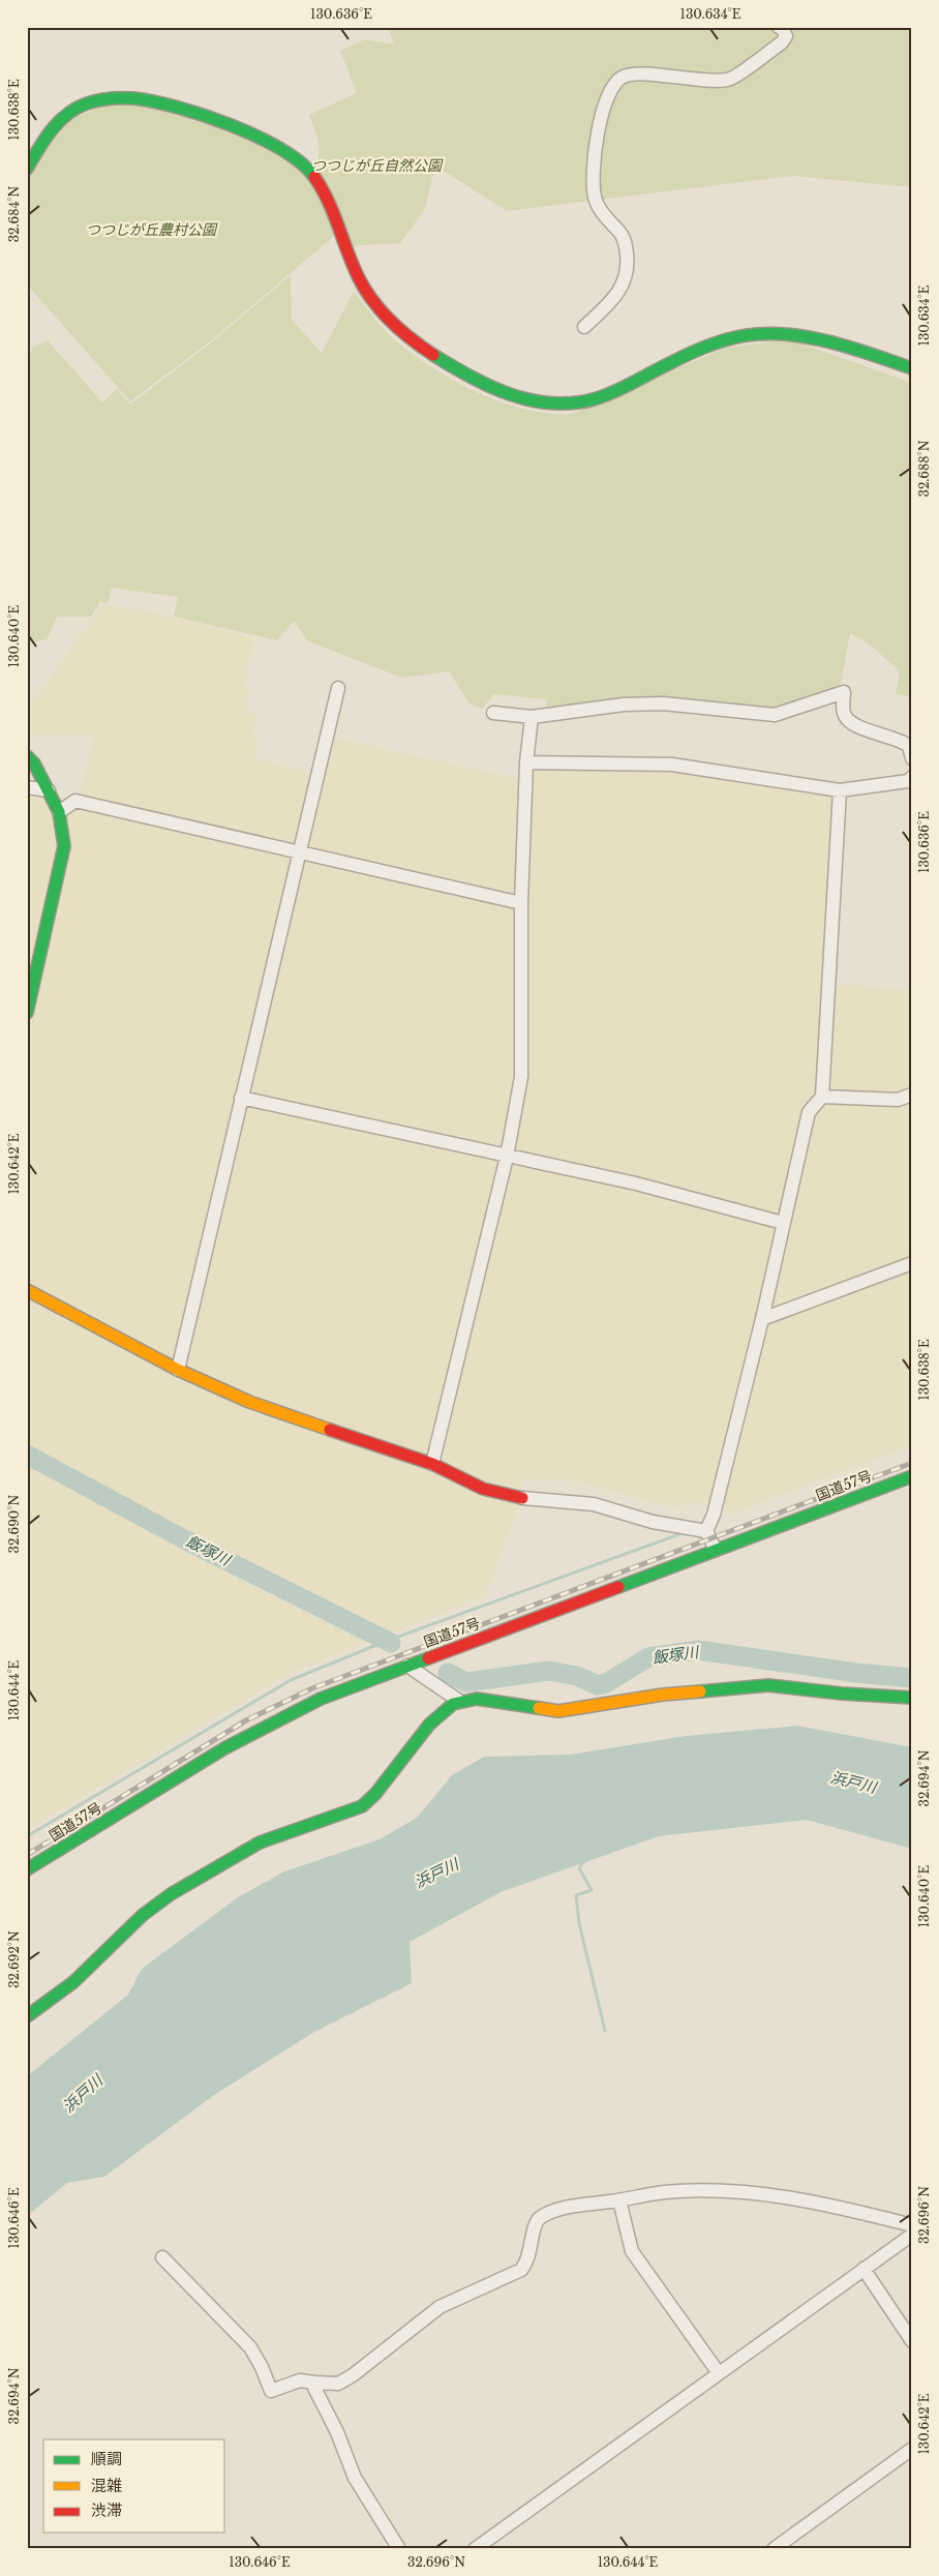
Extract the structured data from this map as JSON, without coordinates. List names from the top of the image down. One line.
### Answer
{"streets":{"main road":["国道57号"]},"water":["飯塚川","浜戸川"],"parks":["つつじが丘自然公園","つつじが丘農村公園"],"legend":["順調","混雑","渋滞"],"coordinates":["130.636°E","130.634°E","130.638°E","32.684°N","32.688°N","130.640°E","130.642°E","32.690°N","130.644°E","32.694°N","32.692°N","32.696°N","130.646°E"]}
